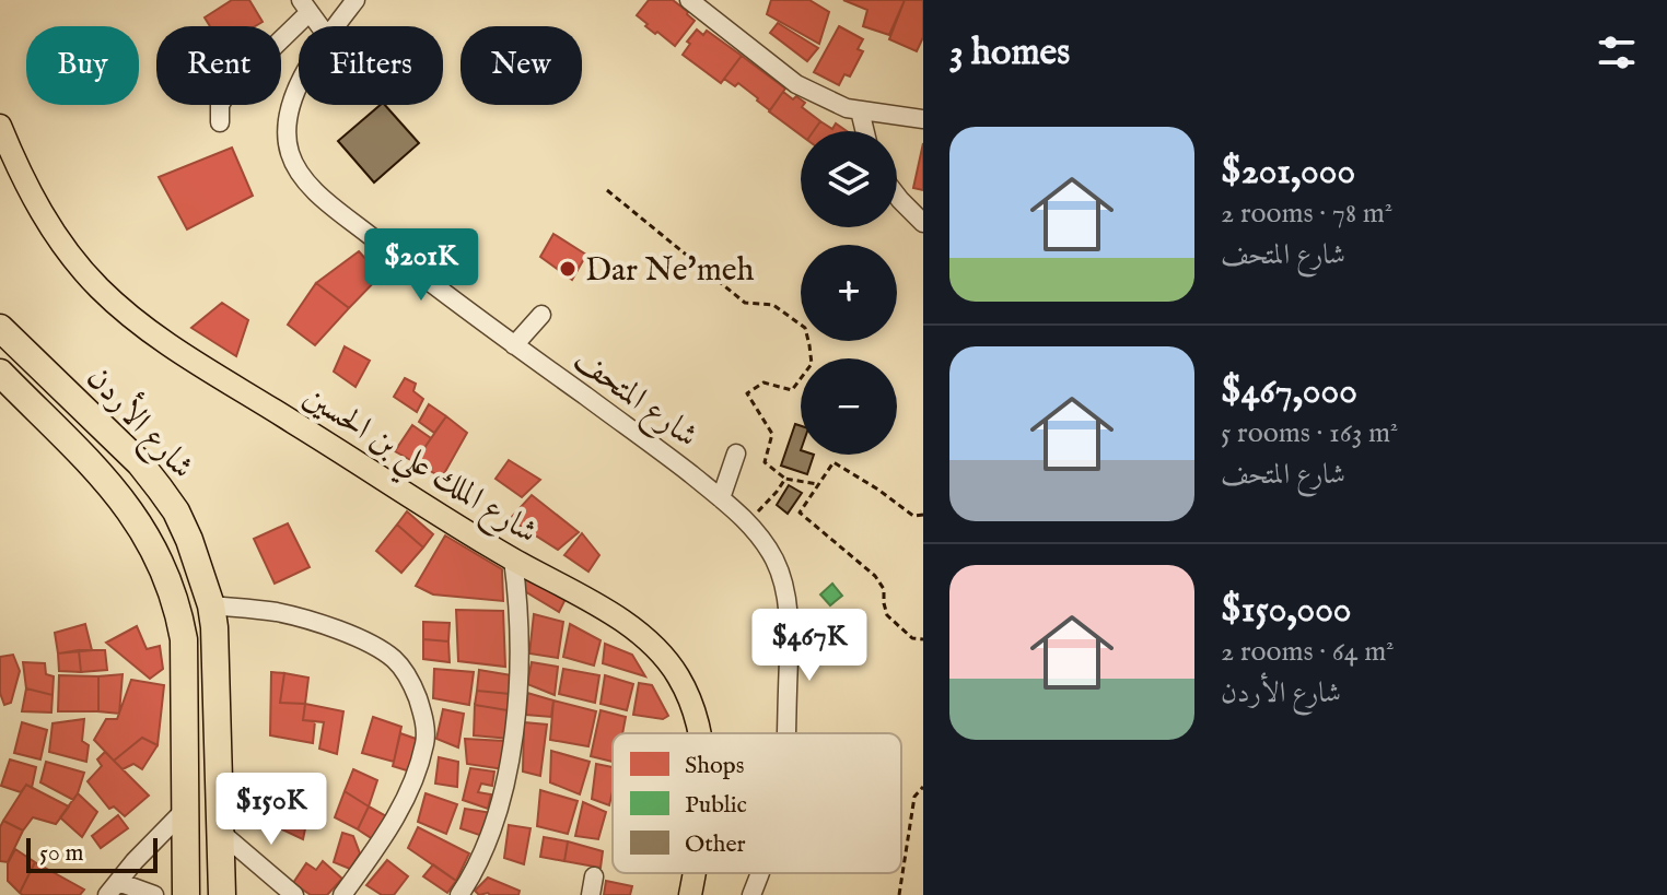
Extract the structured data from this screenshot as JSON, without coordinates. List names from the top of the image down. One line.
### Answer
{"streets":{"highway":["شارع الأردن"],"main road":["شارع الملك علي بن الحسين"],"street":["شارع المتحف"]},"places":["Dar Ne'meh"],"legend":["Shops","Public","Other"],"scale_bar":"50 m","page":{"heading":"3 homes","chip":["Buy","Rent","Filters","New"],"list":[{"name":"$201,000","note":"2 rooms · 78 m² · شارع المتحف"},{"name":"$467,000","note":"5 rooms · 163 m² · شارع المتحف"},{"name":"$150,000","note":"2 rooms · 64 m² · شارع الأردن"}],"map_buttons":["+","−"],"price":["$201K","$467K","$150K"],"scale":"50 m"}}
